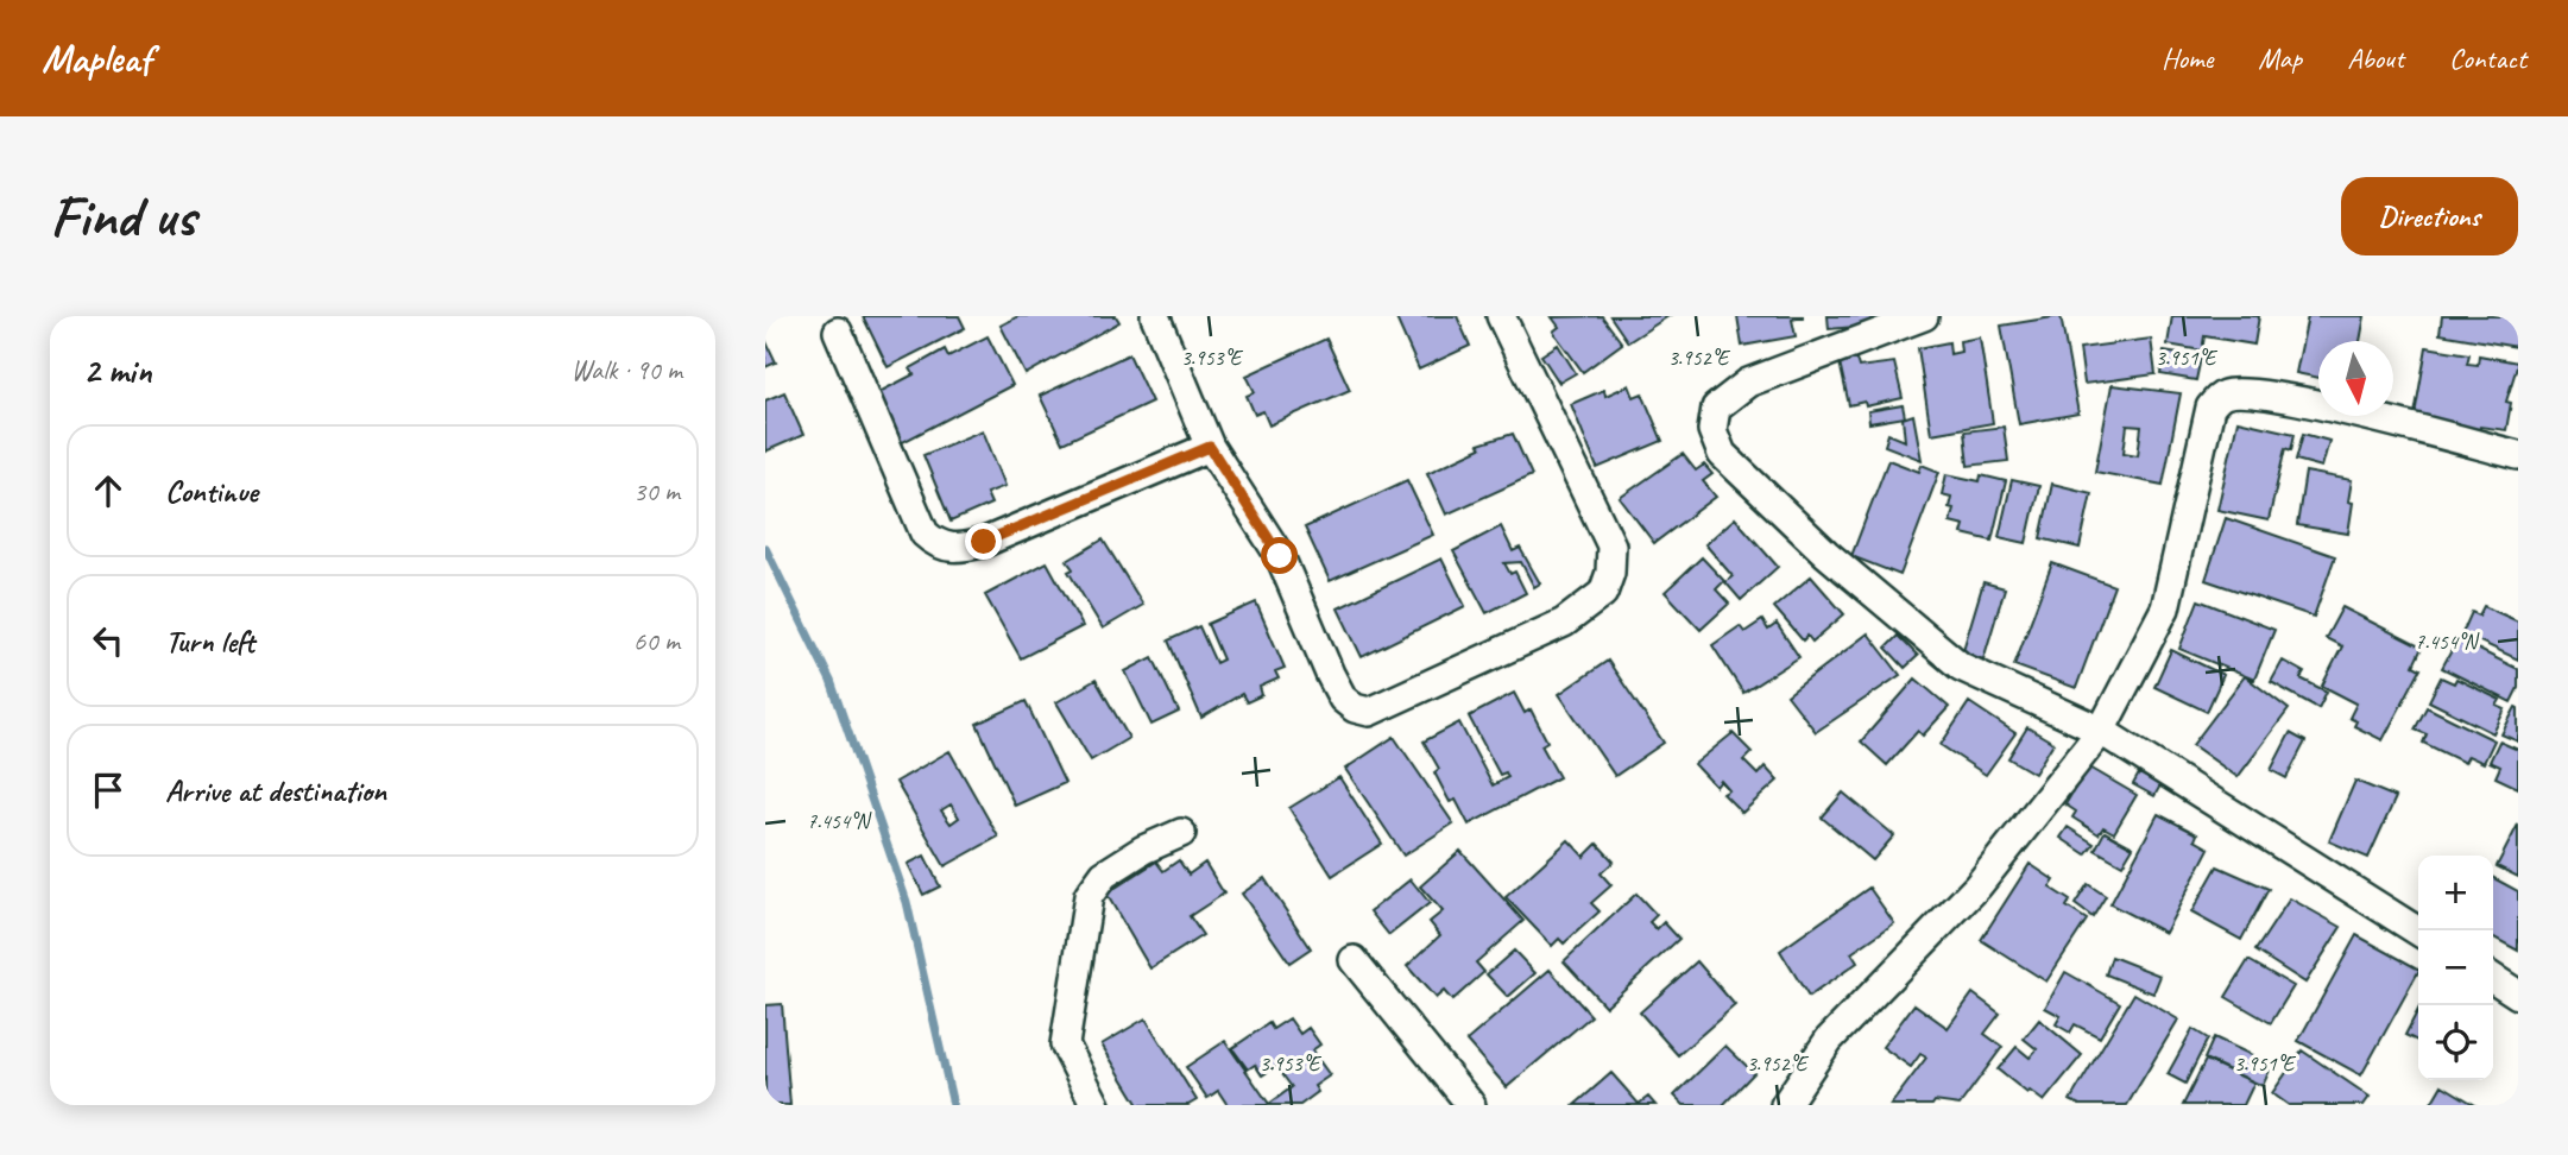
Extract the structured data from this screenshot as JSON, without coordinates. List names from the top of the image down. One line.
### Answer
{"north":"bottom","page":{"header":"Mapleaf","nav":["Home","Map","About","Contact"],"buttons":"Directions","title":"Find us","heading":["2 min","Walk · 90 m"],"list":[["Continue","30 m"],["Turn left","60 m"],"Arrive at destination"],"map_buttons":["+","−"]},"coordinates":["3.953°E","3.952°E","3.951°E","7.454°N"]}
